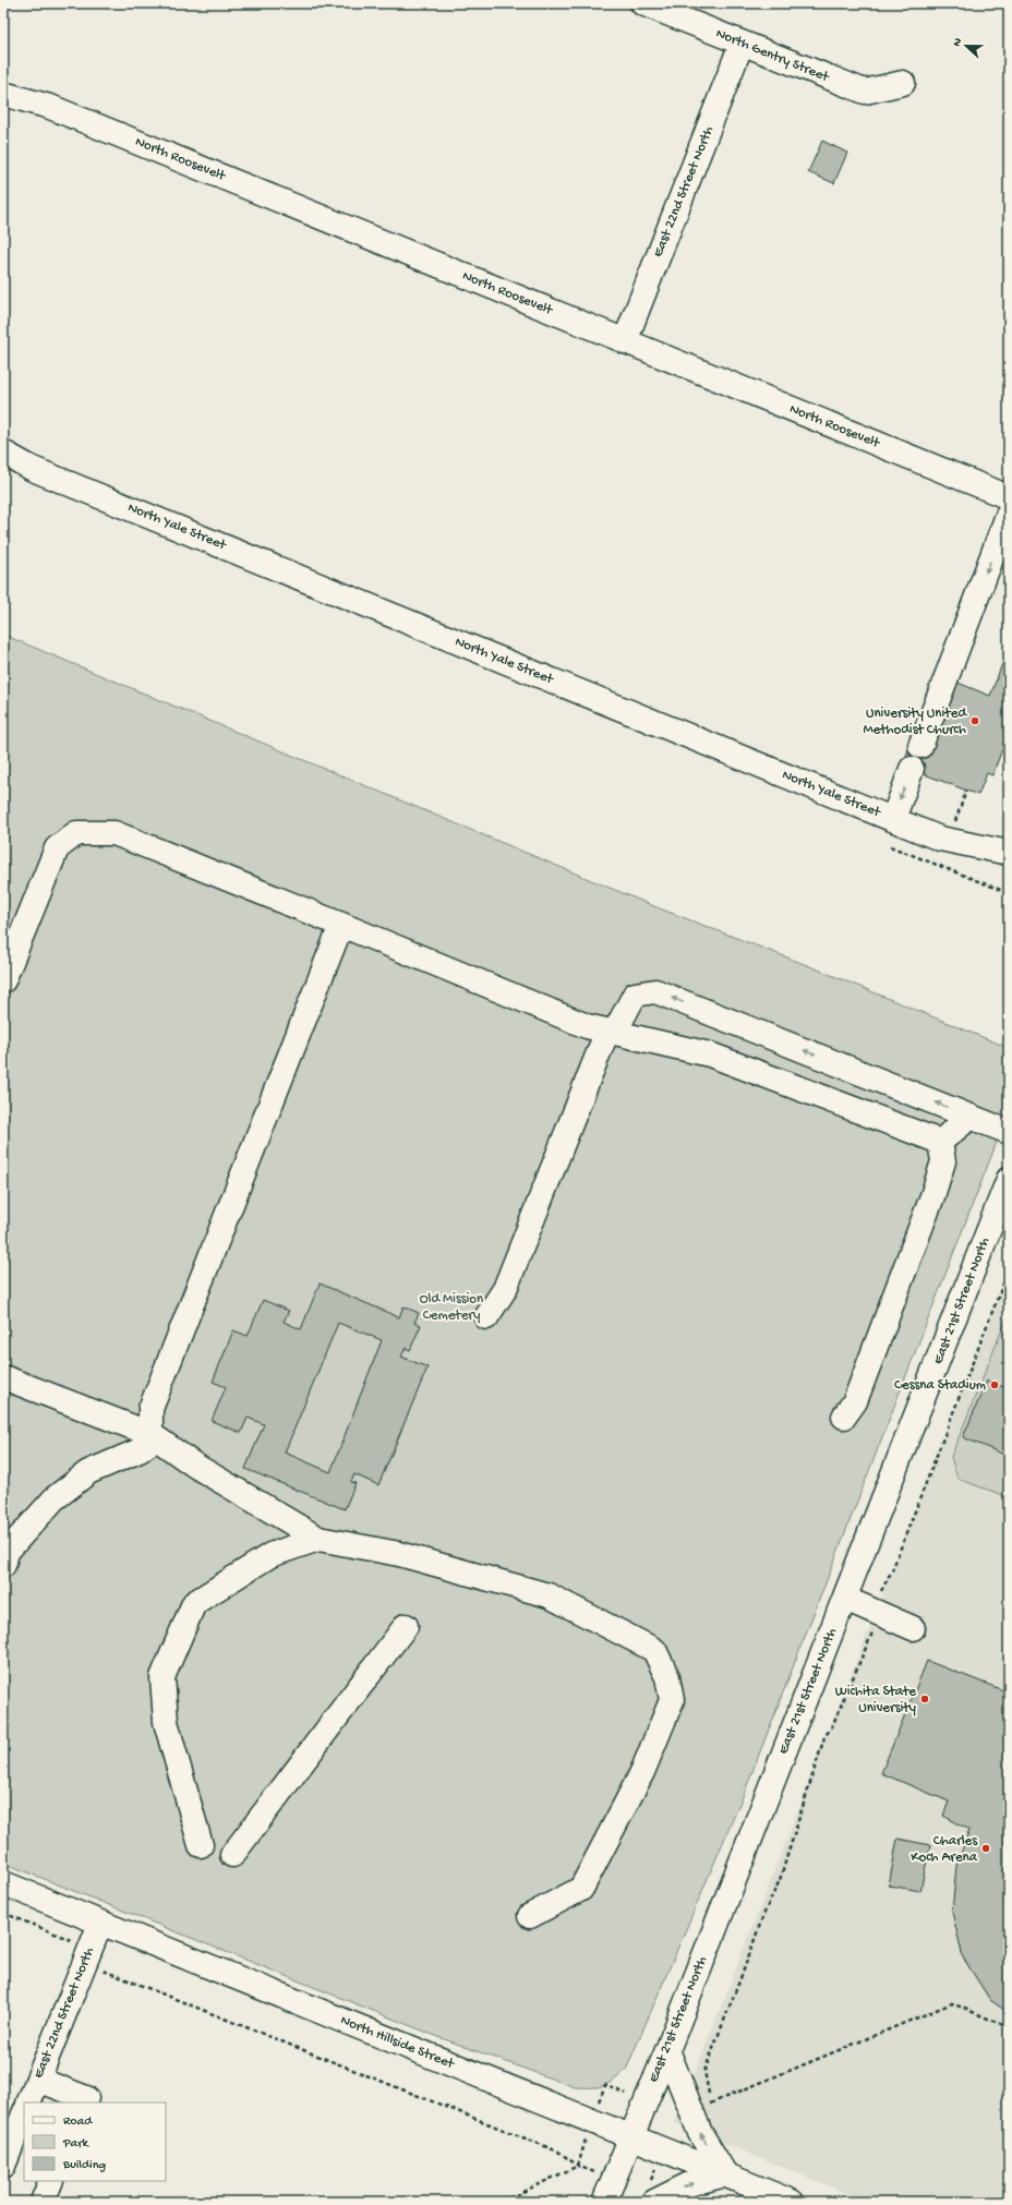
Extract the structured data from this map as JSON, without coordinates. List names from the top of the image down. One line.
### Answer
{"streets":{"street":["North Gentry Street","North Roosevelt","East 22nd Street North","North Yale Street","East 21st Street North","North Hillside Street"]},"crossings":[["North Gentry Street","East 22nd Street North"],["North Roosevelt","East 22nd Street North"],["East 22nd Street North","North Hillside Street"],["East 21st Street North","North Hillside Street"]],"parks":["Old Mission Cemetery"],"places":["University United Methodist Church","Cessna Stadium","Wichita State University","Charles Koch Arena"],"legend":["Road","Park","Building"],"north":"left"}
